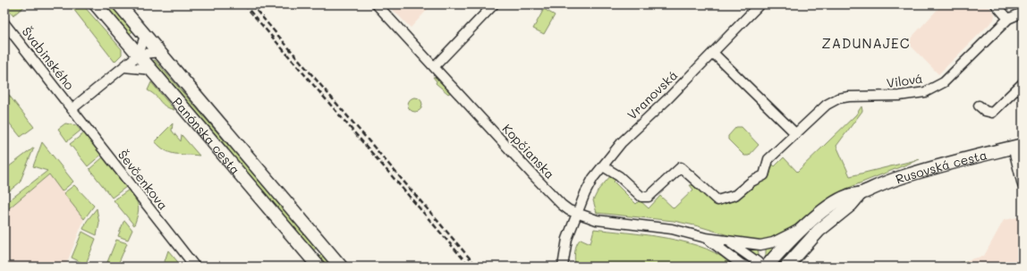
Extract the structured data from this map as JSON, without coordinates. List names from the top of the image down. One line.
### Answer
{"streets":{"main road":["Panónska cesta","Rusovská cesta"],"street":["Švabinského","Vilová","Vranovská","Kopčianska","Ševčenkova"]},"crossings":[["Švabinského","Ševčenkova"],["Vilová","Vranovská"],["Vranovská","Kopčianska"],["Kopčianska","Rusovská cesta"]],"districts":["ZADUNAJEC"]}
